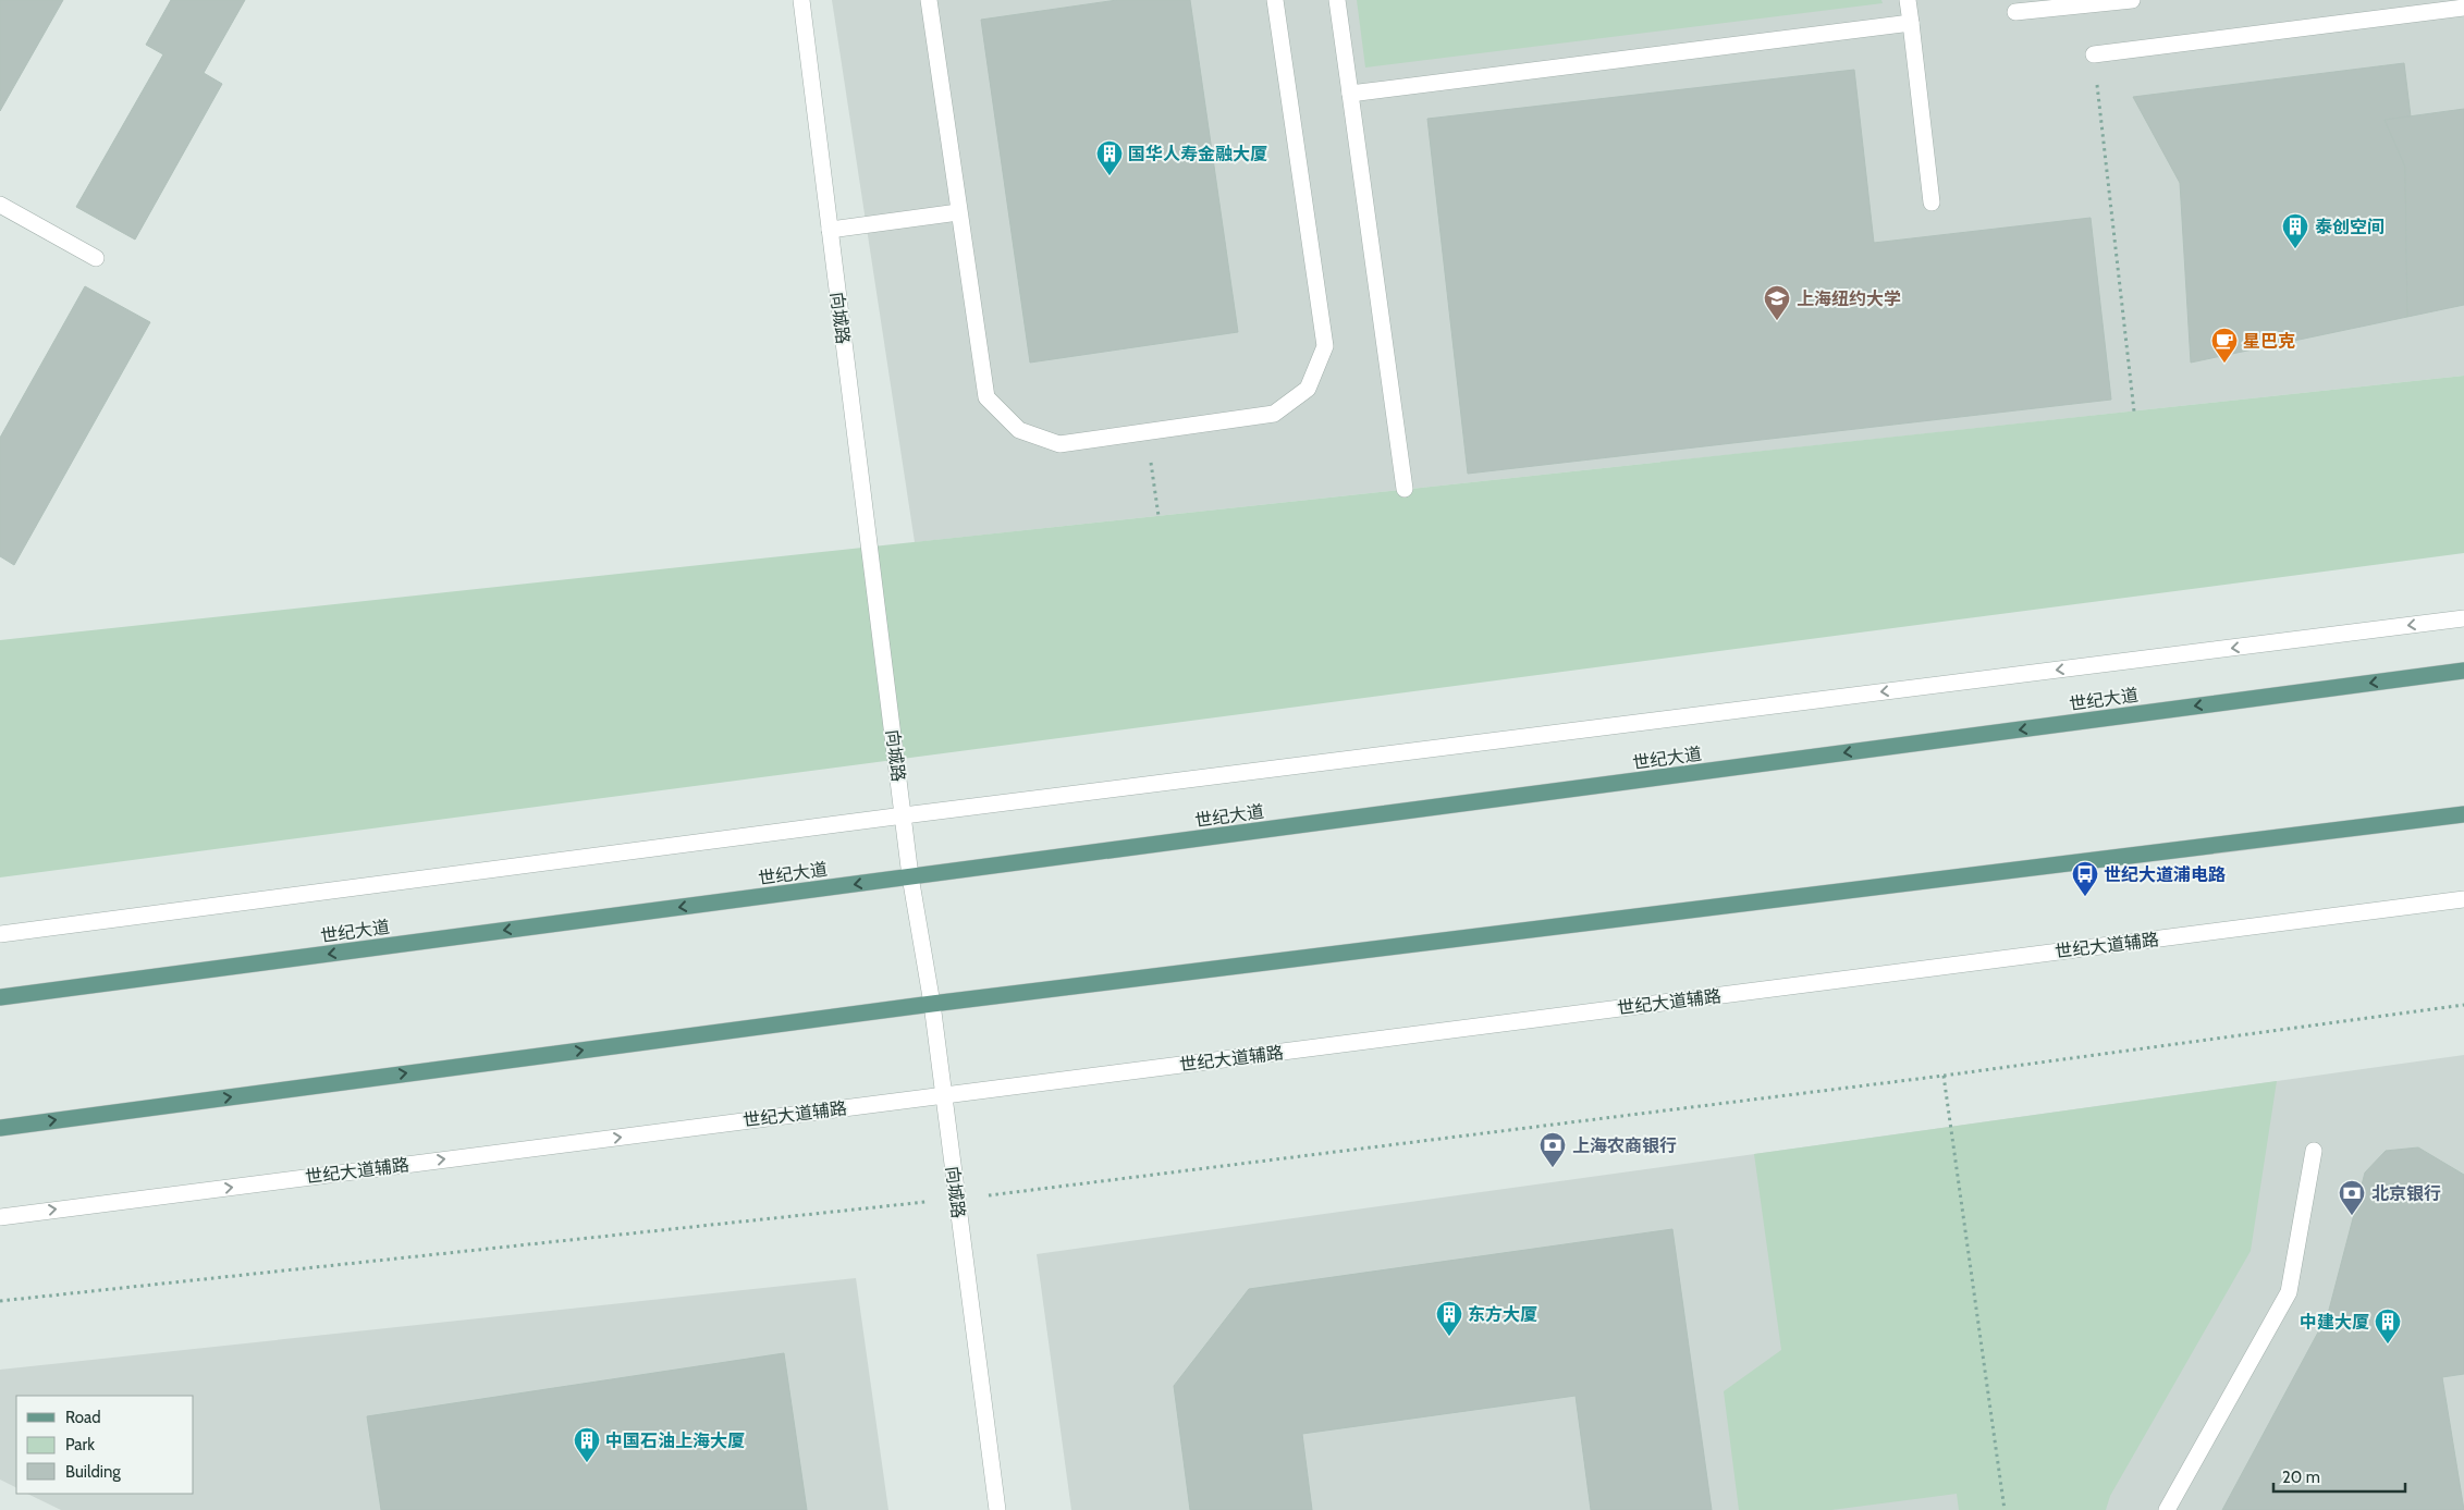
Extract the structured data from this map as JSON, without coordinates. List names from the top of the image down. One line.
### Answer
{"streets":{"main road":["世纪大道"],"street":["向城路","世纪大道辅路"]},"crossings":[["向城路","世纪大道"],["向城路","世纪大道辅路"]],"one_way":["世纪大道辅路"],"places":{"building":["国华人寿金融大厦","泰创空间","东方大厦","中建大厦","中国石油上海大厦"],"school or university":["上海纽约大学"],"cafe":["星巴克"],"bus stop":["世纪大道浦电路"],"bank":["上海农商银行","北京银行"]},"legend":["Road","Park","Building"],"scale_bar":"20 m"}
